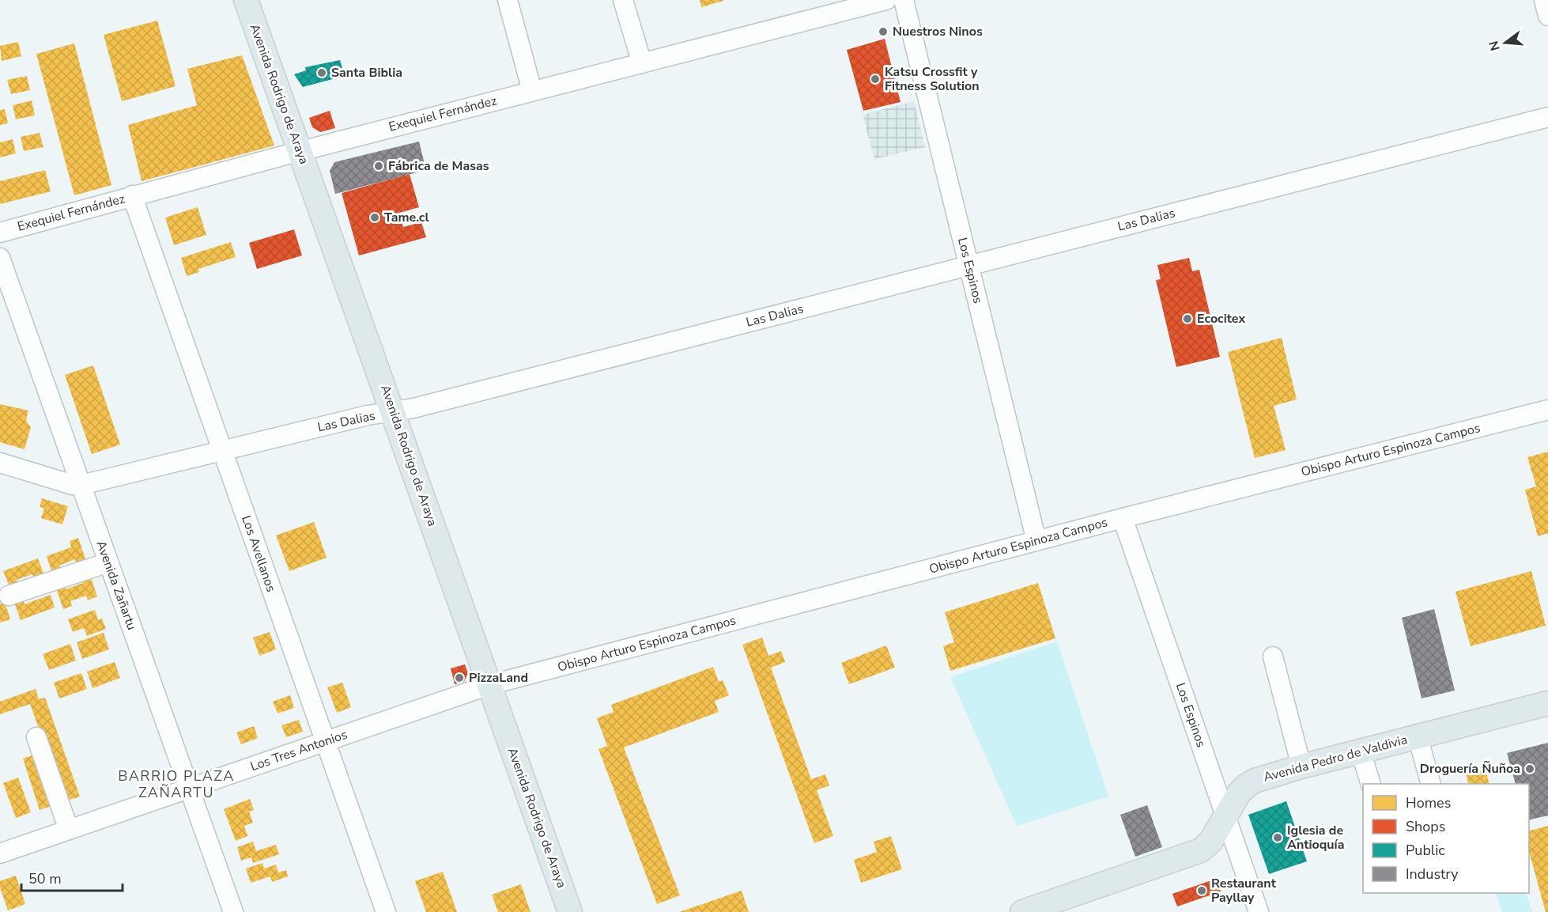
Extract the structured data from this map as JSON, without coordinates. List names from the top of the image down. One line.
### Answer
{"streets":{"main road":["Avenida Rodrigo de Araya","Avenida Pedro de Valdivia"],"street":["Exequiel Fernández","Las Dalias","Los Espinos","Obispo Arturo Espinoza Campos","Los Avellanos","Avenida Zañartu","Los Tres Antonios"]},"crossings":[["Avenida Rodrigo de Araya","Exequiel Fernández"],["Avenida Rodrigo de Araya","Las Dalias"],["Avenida Rodrigo de Araya","Obispo Arturo Espinoza Campos"],["Avenida Rodrigo de Araya","Los Tres Antonios"],["Exequiel Fernández","Los Avellanos"],["Las Dalias","Los Espinos"],["Las Dalias","Los Avellanos"],["Las Dalias","Avenida Zañartu"],["Los Espinos","Obispo Arturo Espinoza Campos"],["Los Espinos","Avenida Pedro de Valdivia"],["Obispo Arturo Espinoza Campos","Los Tres Antonios"],["Los Avellanos","Los Tres Antonios"],["Avenida Zañartu","Los Tres Antonios"]],"districts":["BARRIO PLAZA ZAÑARTU"],"places":["Nuestros Ninos","Santa Biblia","Katsu Crossfit y Fitness Solution","Fábrica de Masas","Tame.cl","Ecocitex","PizzaLand","Droguería Ñuñoa","Iglesia de Antioquía","Restaurant Payllay"],"legend":["Homes","Shops","Public","Industry"],"scale_bar":"50 m","north":"left"}
